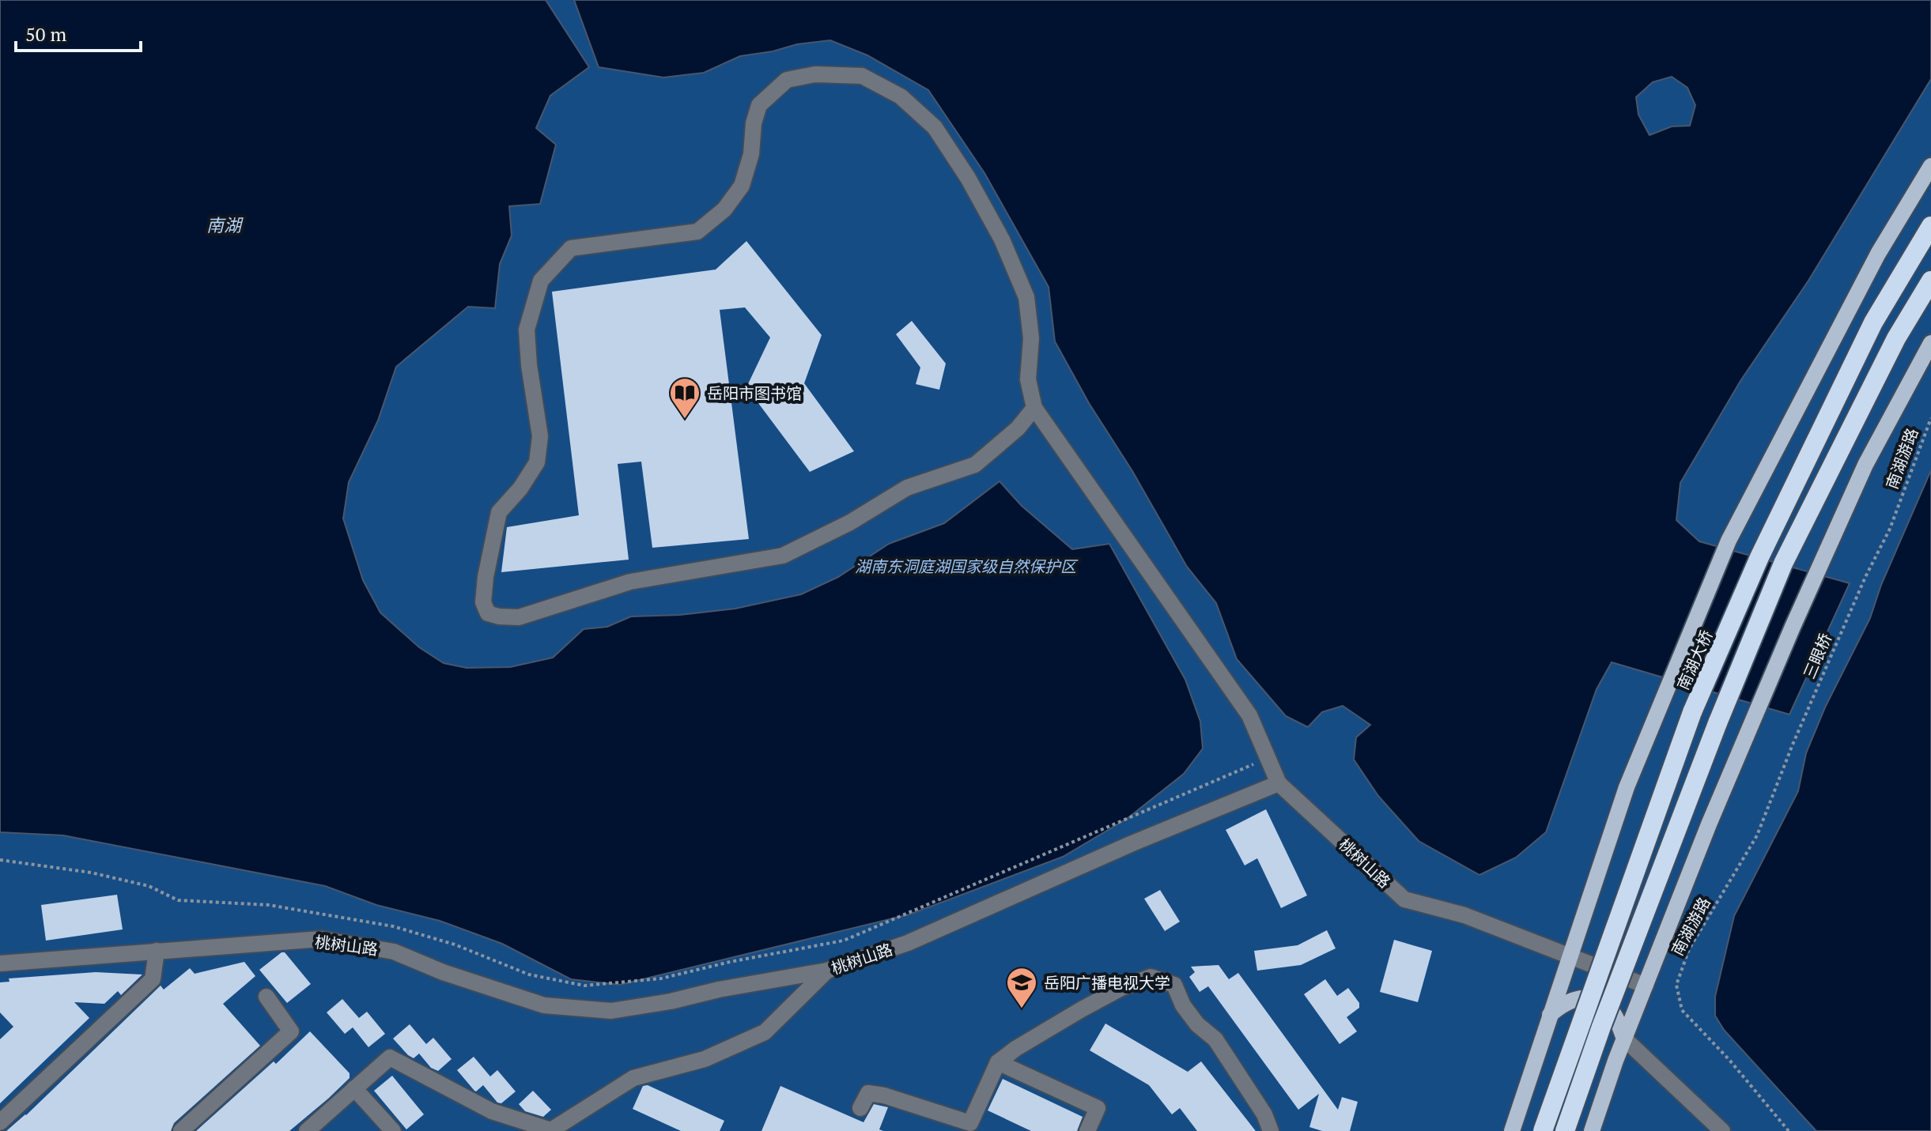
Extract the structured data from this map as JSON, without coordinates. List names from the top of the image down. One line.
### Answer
{"streets":{"highway":["南湖大桥"],"street":["桃树山路"],"path":["南湖游路","三眼桥"]},"crossings":[["南湖游路","三眼桥"]],"water":["南湖"],"parks":["湖南东洞庭湖国家级自然保护区"],"places":{"library":["岳阳市图书馆"],"school or university":["岳阳广播电视大学"]},"scale_bar":"50 m"}
